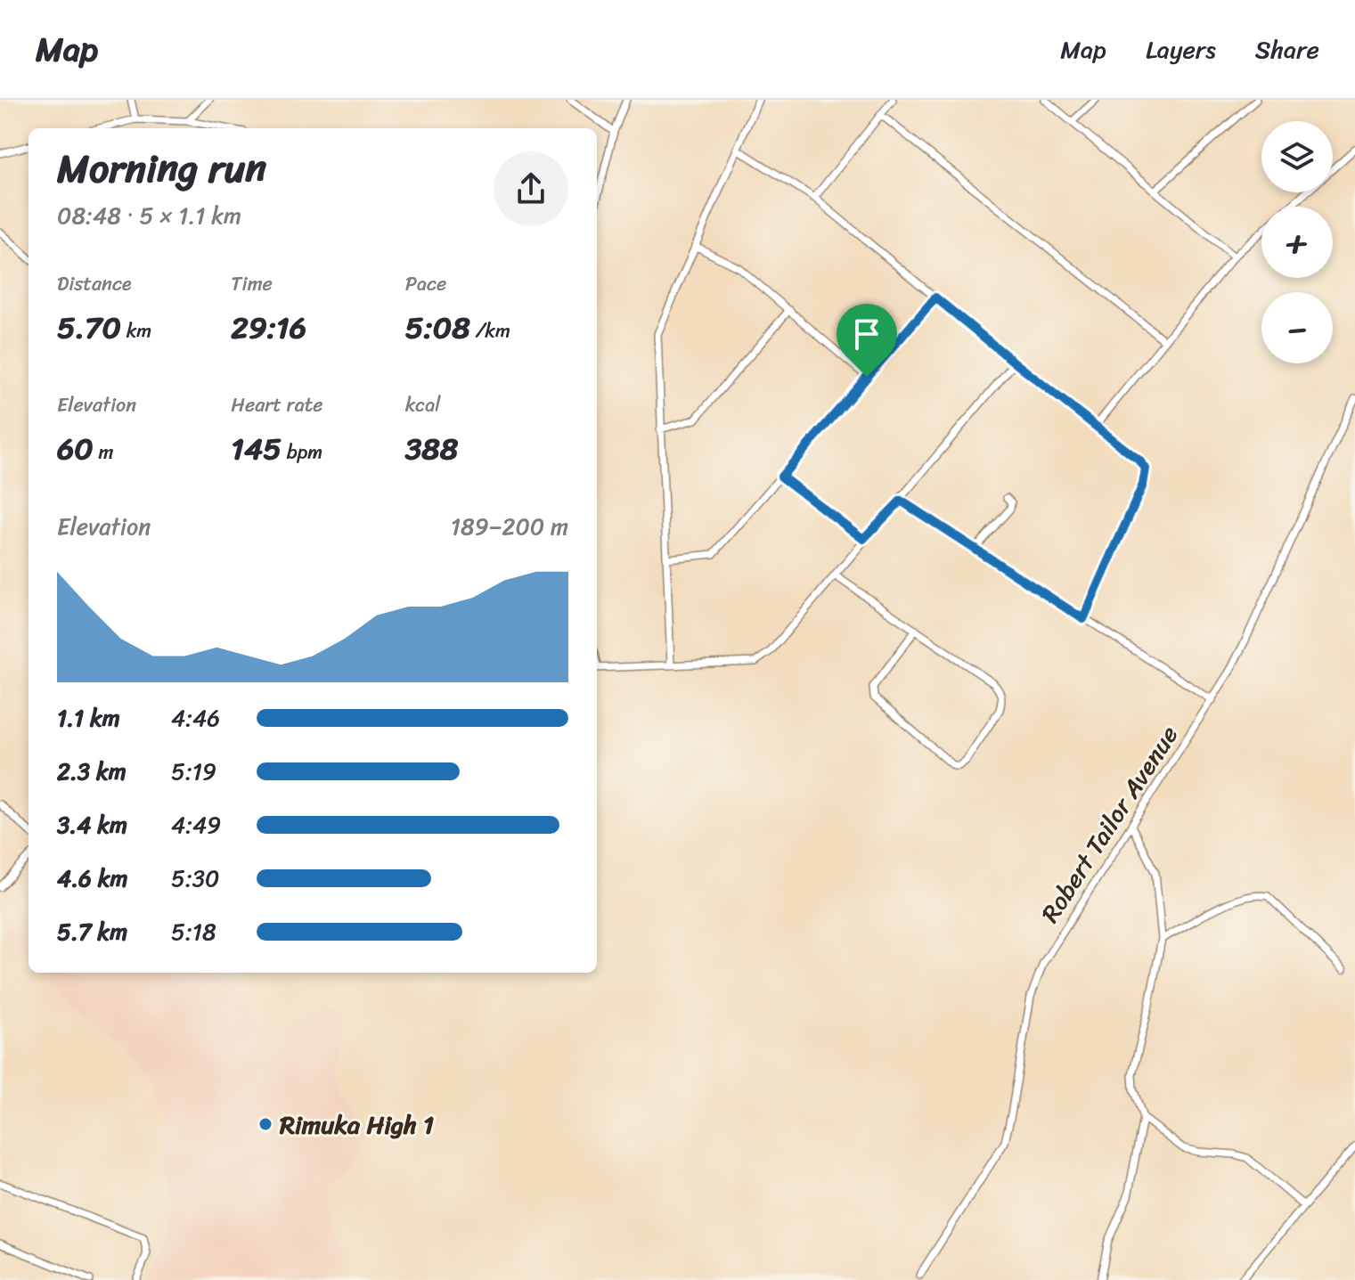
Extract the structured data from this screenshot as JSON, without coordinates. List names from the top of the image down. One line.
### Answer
{"streets":{"street":["Robert Tailor Avenue"]},"places":["Rimuka High 1"],"page":{"header":"Map","nav":["Map","Layers","Share"],"map_buttons":["+","−"],"heading":["Morning run","08:48 · 5 × 1.1 km"],"stats":[["Distance","5.70 km"],["Time","29:16"],["Pace","5:08 /km"],["Elevation","60 m"],["Heart rate","145 bpm"],["kcal","388"]],"chart":["Elevation","189–200 m"],"list":[{"name":"1.1 km","note":"4:46"},{"name":"2.3 km","note":"5:19"},{"name":"3.4 km","note":"4:49"},{"name":"4.6 km","note":"5:30"},{"name":"5.7 km","note":"5:18"}]}}
